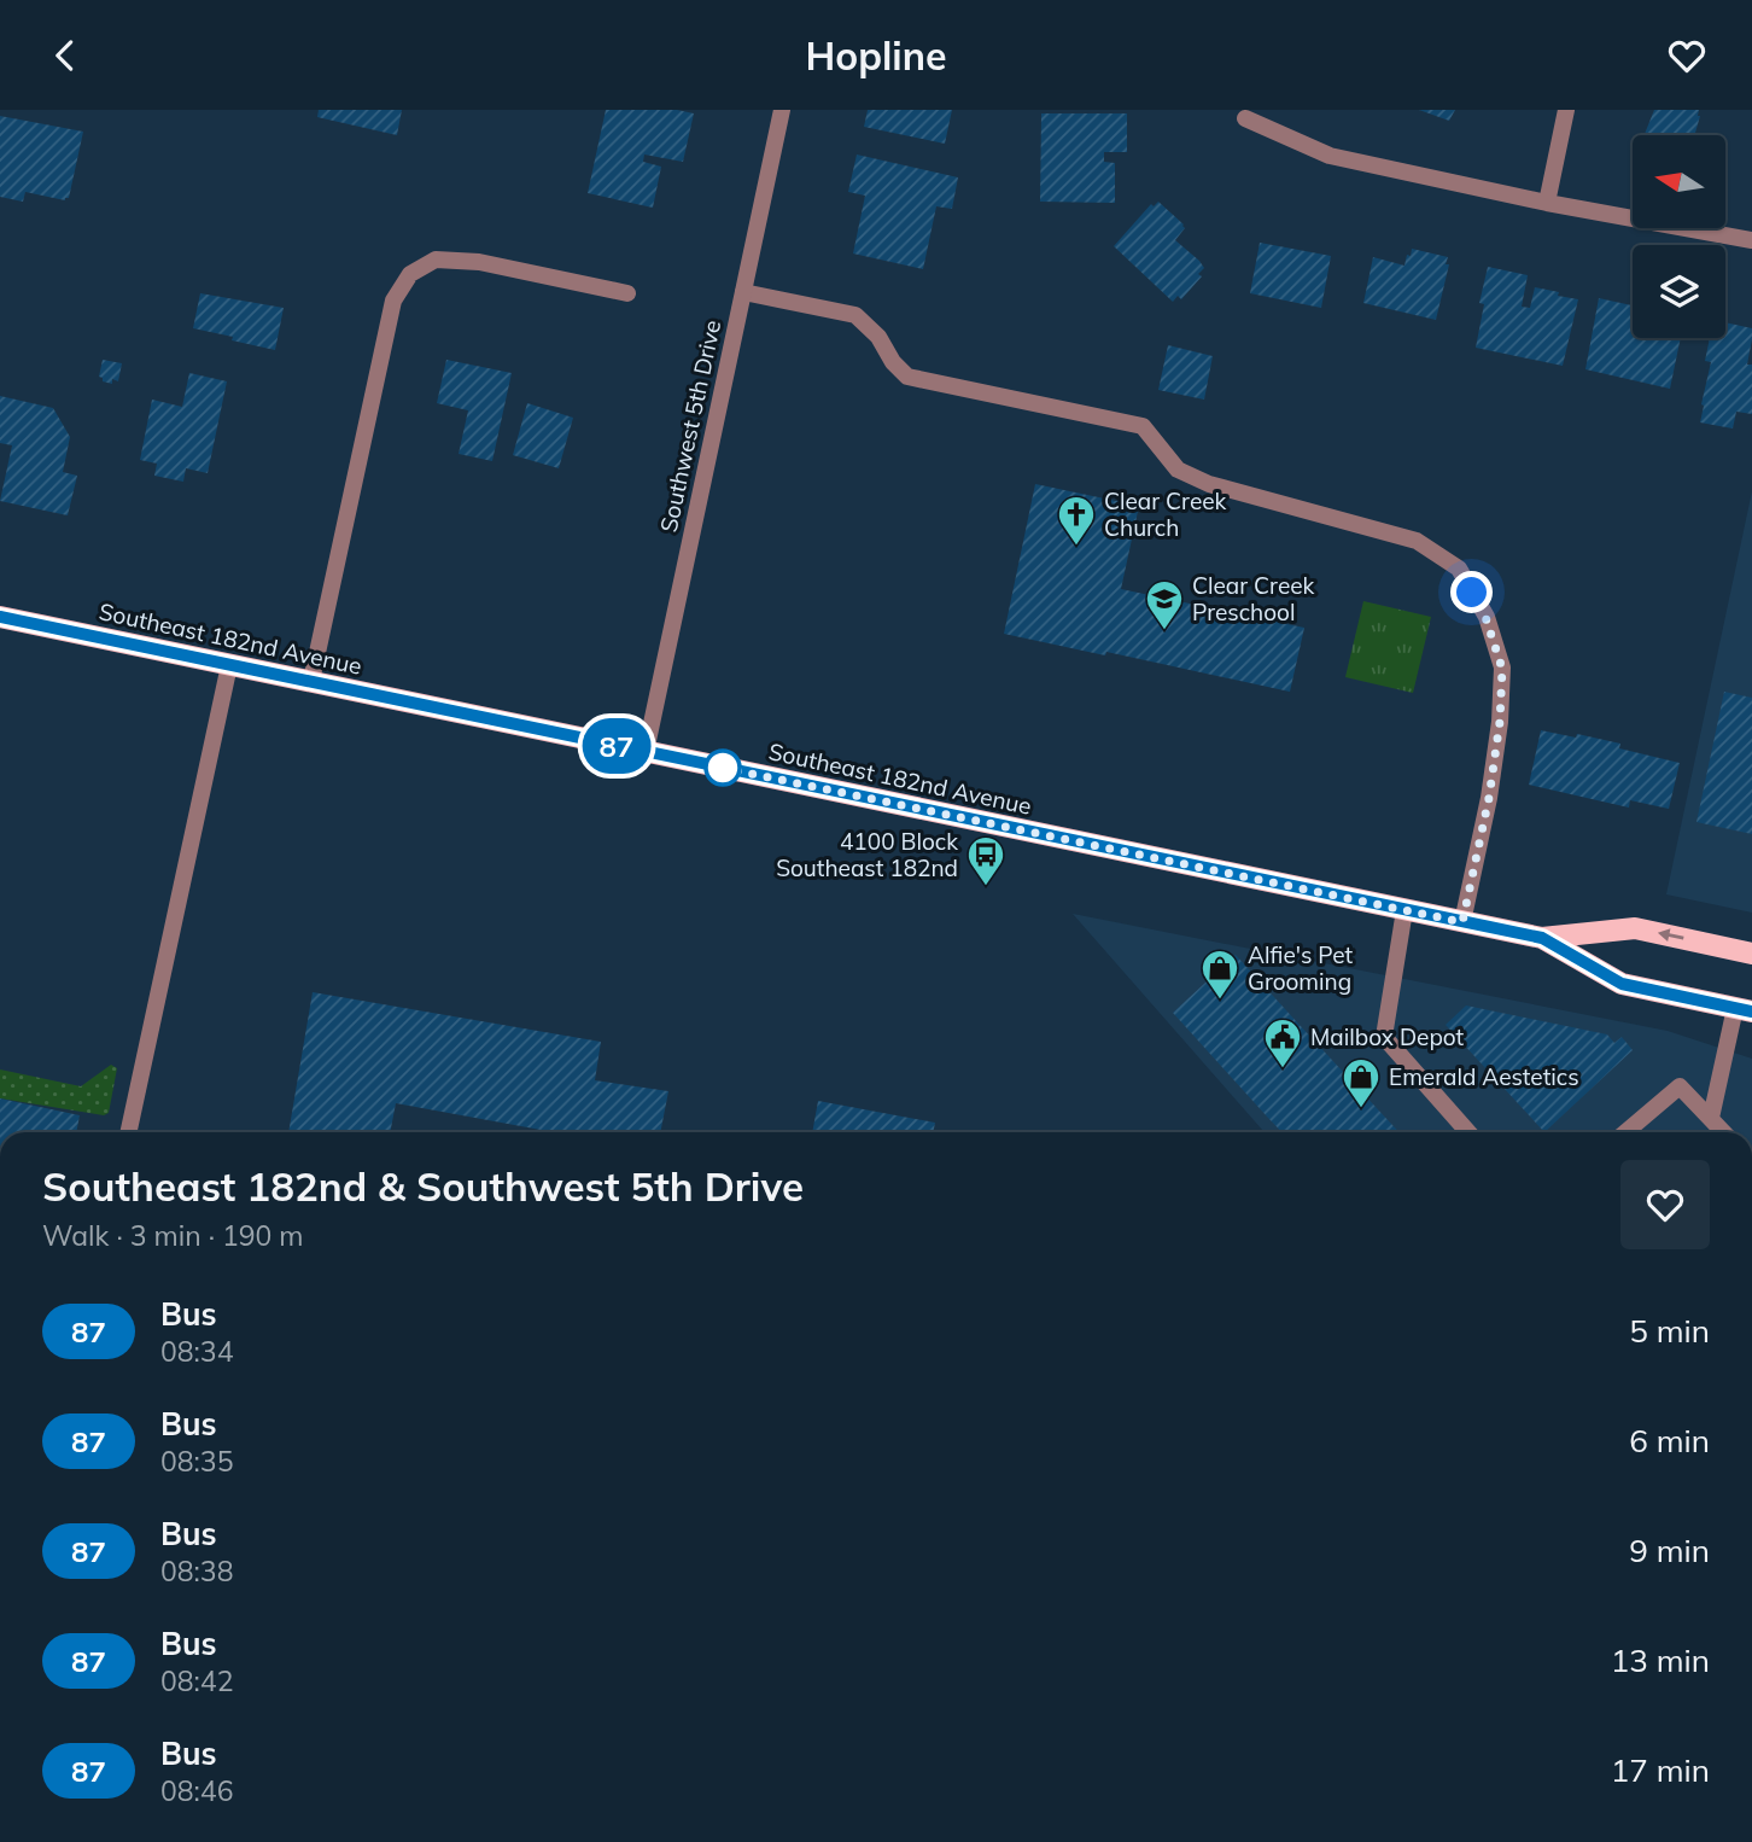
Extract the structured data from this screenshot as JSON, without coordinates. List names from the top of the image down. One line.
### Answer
{"streets":{"main road":["Southeast 182nd Avenue"],"street":["Southwest 5th Drive"]},"crossings":[["Southwest 5th Drive","Southeast 182nd Avenue"]],"places":{"church":["Clear Creek Church"],"school or university":["Clear Creek Preschool"],"bus stop":["4100 Block Southeast 182nd"],"shop":["Alfie's Pet Grooming","Emerald Aestetics"],"public building":["Mailbox Depot"]},"lines":["bus line 87"],"north":"left","page":{"header":"Hopline","on_map":"87","heading":["Southeast 182nd & Southwest 5th Drive","Walk · 3 min · 190 m"],"list":[{"mark":"87","name":"Bus","note":"08:34","value":"5 min"},{"mark":"87","name":"Bus","note":"08:35","value":"6 min"},{"mark":"87","name":"Bus","note":"08:38","value":"9 min"},{"mark":"87","name":"Bus","note":"08:42","value":"13 min"},{"mark":"87","name":"Bus","note":"08:46","value":"17 min"}]}}
